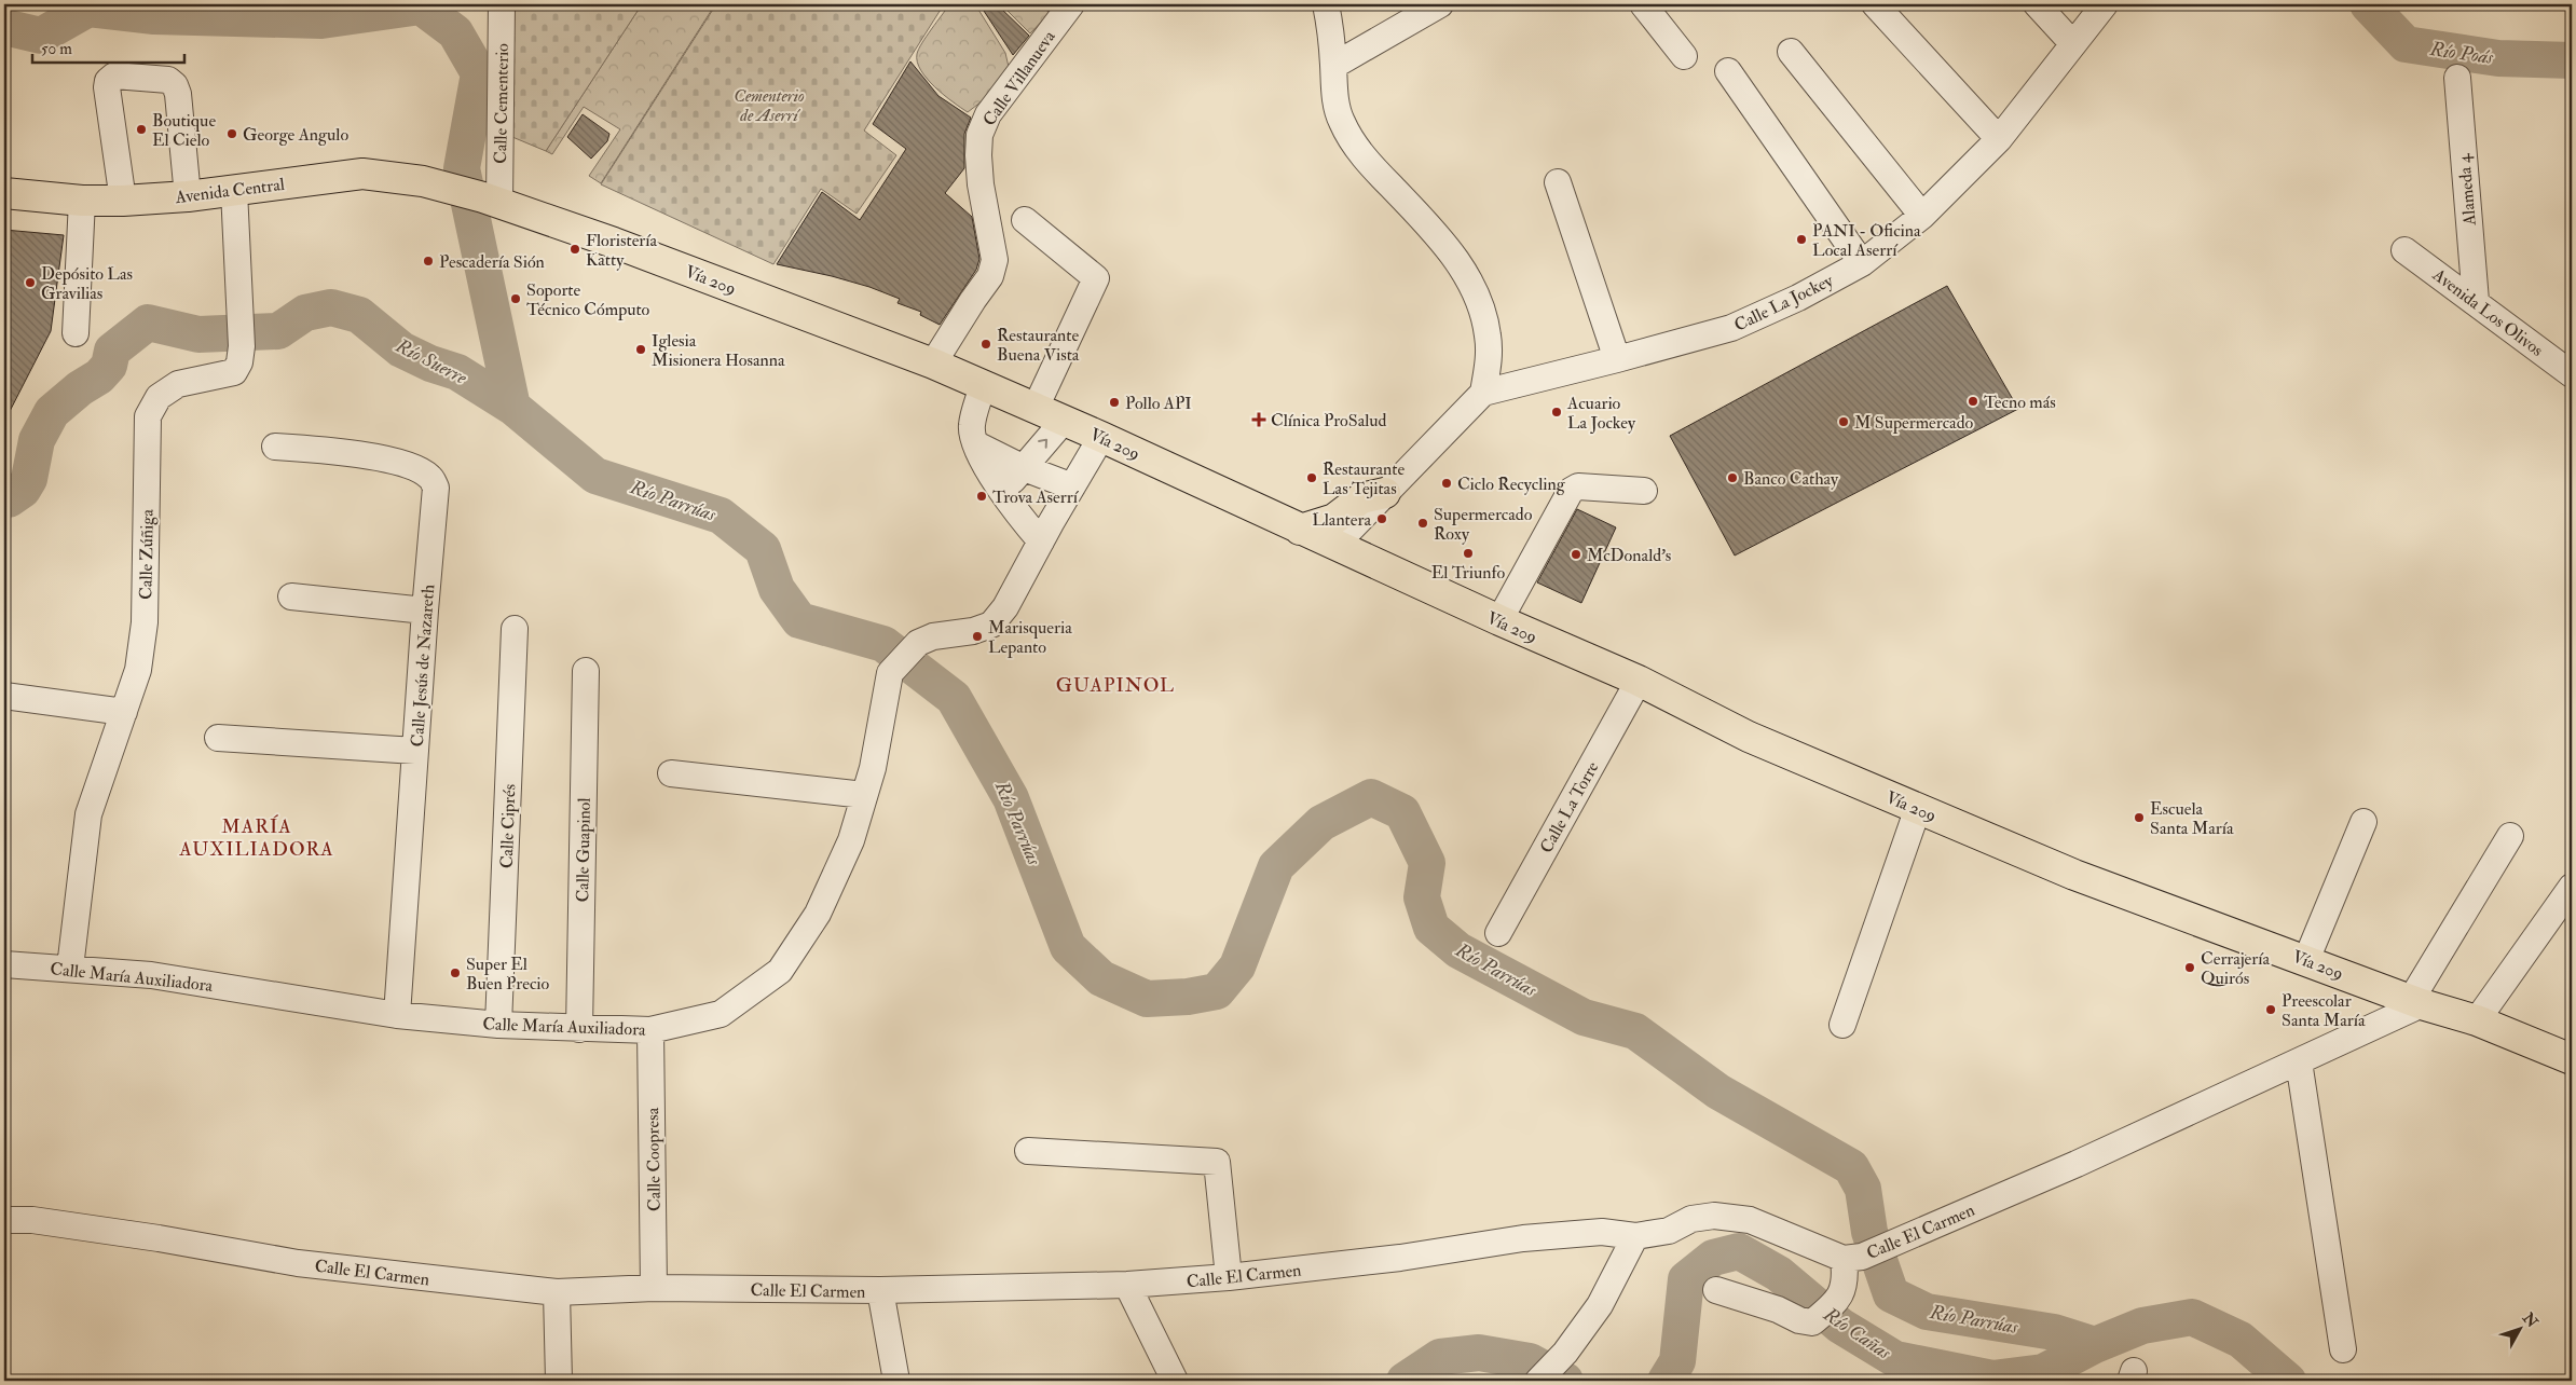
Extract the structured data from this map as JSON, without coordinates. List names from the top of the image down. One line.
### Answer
{"streets":{"main road":["Avenida Central","Vía 209"],"street":["Calle Villanueva","Calle Cementerio","Alameda 4","Calle La Jockey","Avenida Los Olivos","Calle Zúñiga","Calle Jesús de Nazareth","Calle La Torre","Calle Ciprés","Calle Guapinol","Calle María Auxiliadora","Calle Coopresa","Calle El Carmen"]},"crossings":[["Calle Villanueva","Vía 209"],["Calle Cementerio","Vía 209"],["Avenida Central","Vía 209"],["Avenida Central","Calle Zúñiga"],["Alameda 4","Avenida Los Olivos"],["Vía 209","Calle La Torre"],["Vía 209","Calle María Auxiliadora"],["Vía 209","Calle El Carmen"],["Calle Zúñiga","Calle María Auxiliadora"],["Calle Jesús de Nazareth","Calle María Auxiliadora"],["Calle Ciprés","Calle María Auxiliadora"],["Calle Guapinol","Calle María Auxiliadora"],["Calle María Auxiliadora","Calle Coopresa"],["Calle Coopresa","Calle El Carmen"]],"districts":["GUAPINOL","MARÍA AUXILIADORA"],"water":["Río Poás","Río Suerre","Río Parrúas","Río Cañas"],"parks":["Cementerio de Aserrí"],"places":{"other":["Boutique El Cielo","George Angulo","PANI - Oficina Local Aserrí","Floristería Katty","Pescadería Sión","Depósito Las Gravilias","Soporte Técnico Cómputo","Restaurante Buena Vista","Iglesia Misionera Hosanna","Tecno más","Pollo API","Acuario La Jockey","M Supermercado","Restaurante Las Tejitas","Banco Cathay","Ciclo Recycling","Trova Aserrí","Llantera","Supermercado Roxy","El Triunfo","McDonald's","Marisqueria Lepanto","Escuela Santa María","Cerrajería Quirós","Super El Buen Precio","Preescolar Santa María"],"health":["Clínica ProSalud"]},"scale_bar":"50 m","north":"top right"}
